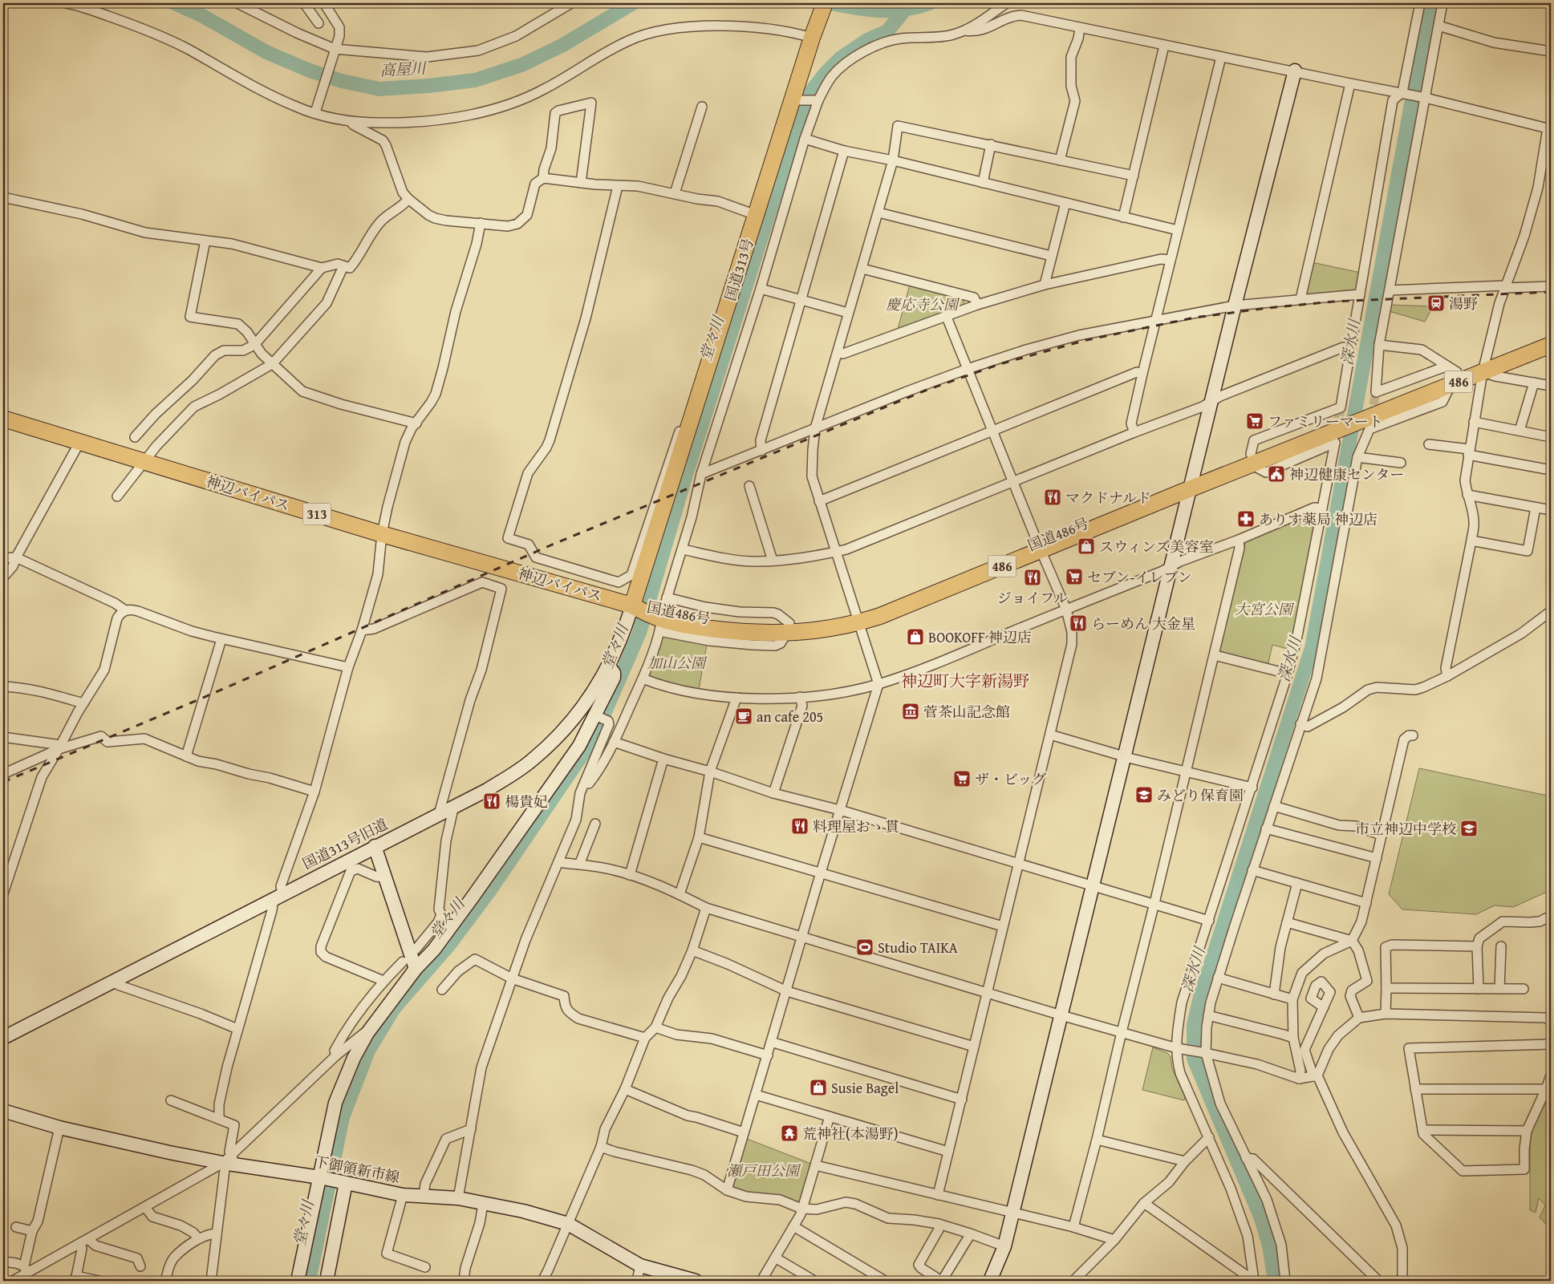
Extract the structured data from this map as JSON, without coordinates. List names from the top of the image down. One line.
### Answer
{"streets":{"highway":["国道313号","486","神辺バイパス","313","国道486号"],"street":["国道313号旧道","下御領新市線"]},"crossings":[["国道313号","神辺バイパス"],["国道313号","国道486号"],["国道313号","国道313号旧道"],["神辺バイパス","国道486号"],["神辺バイパス","国道313号旧道"],["国道486号","国道313号旧道"]],"districts":["神辺町大字新湯野"],"water":["高屋川","堂々川","深水川"],"parks":["慶応寺公園","大宮公園","加山公園","瀬戸田公園"],"places":{"station":["湯野"],"supermarket":["ファミリーマート","セブン-イレブン","ザ・ビッグ"],"public building":["神辺健康センター"],"restaurant":["マクドナルド","ジョイフル","らーめん 大金星","楊貴妃","料理屋おゝ貫"],"pharmacy":["ありす薬局 神辺店"],"shop":["スウィンズ美容室","BOOKOFF 神辺店","Susie Bagel"],"museum":["菅茶山記念館"],"cafe":["an cafe 205"],"school or university":["みどり保育園","市立神辺中学校"],"sports":["Studio TAIKA"],"temple":["荒神社(本湯野)"]}}
